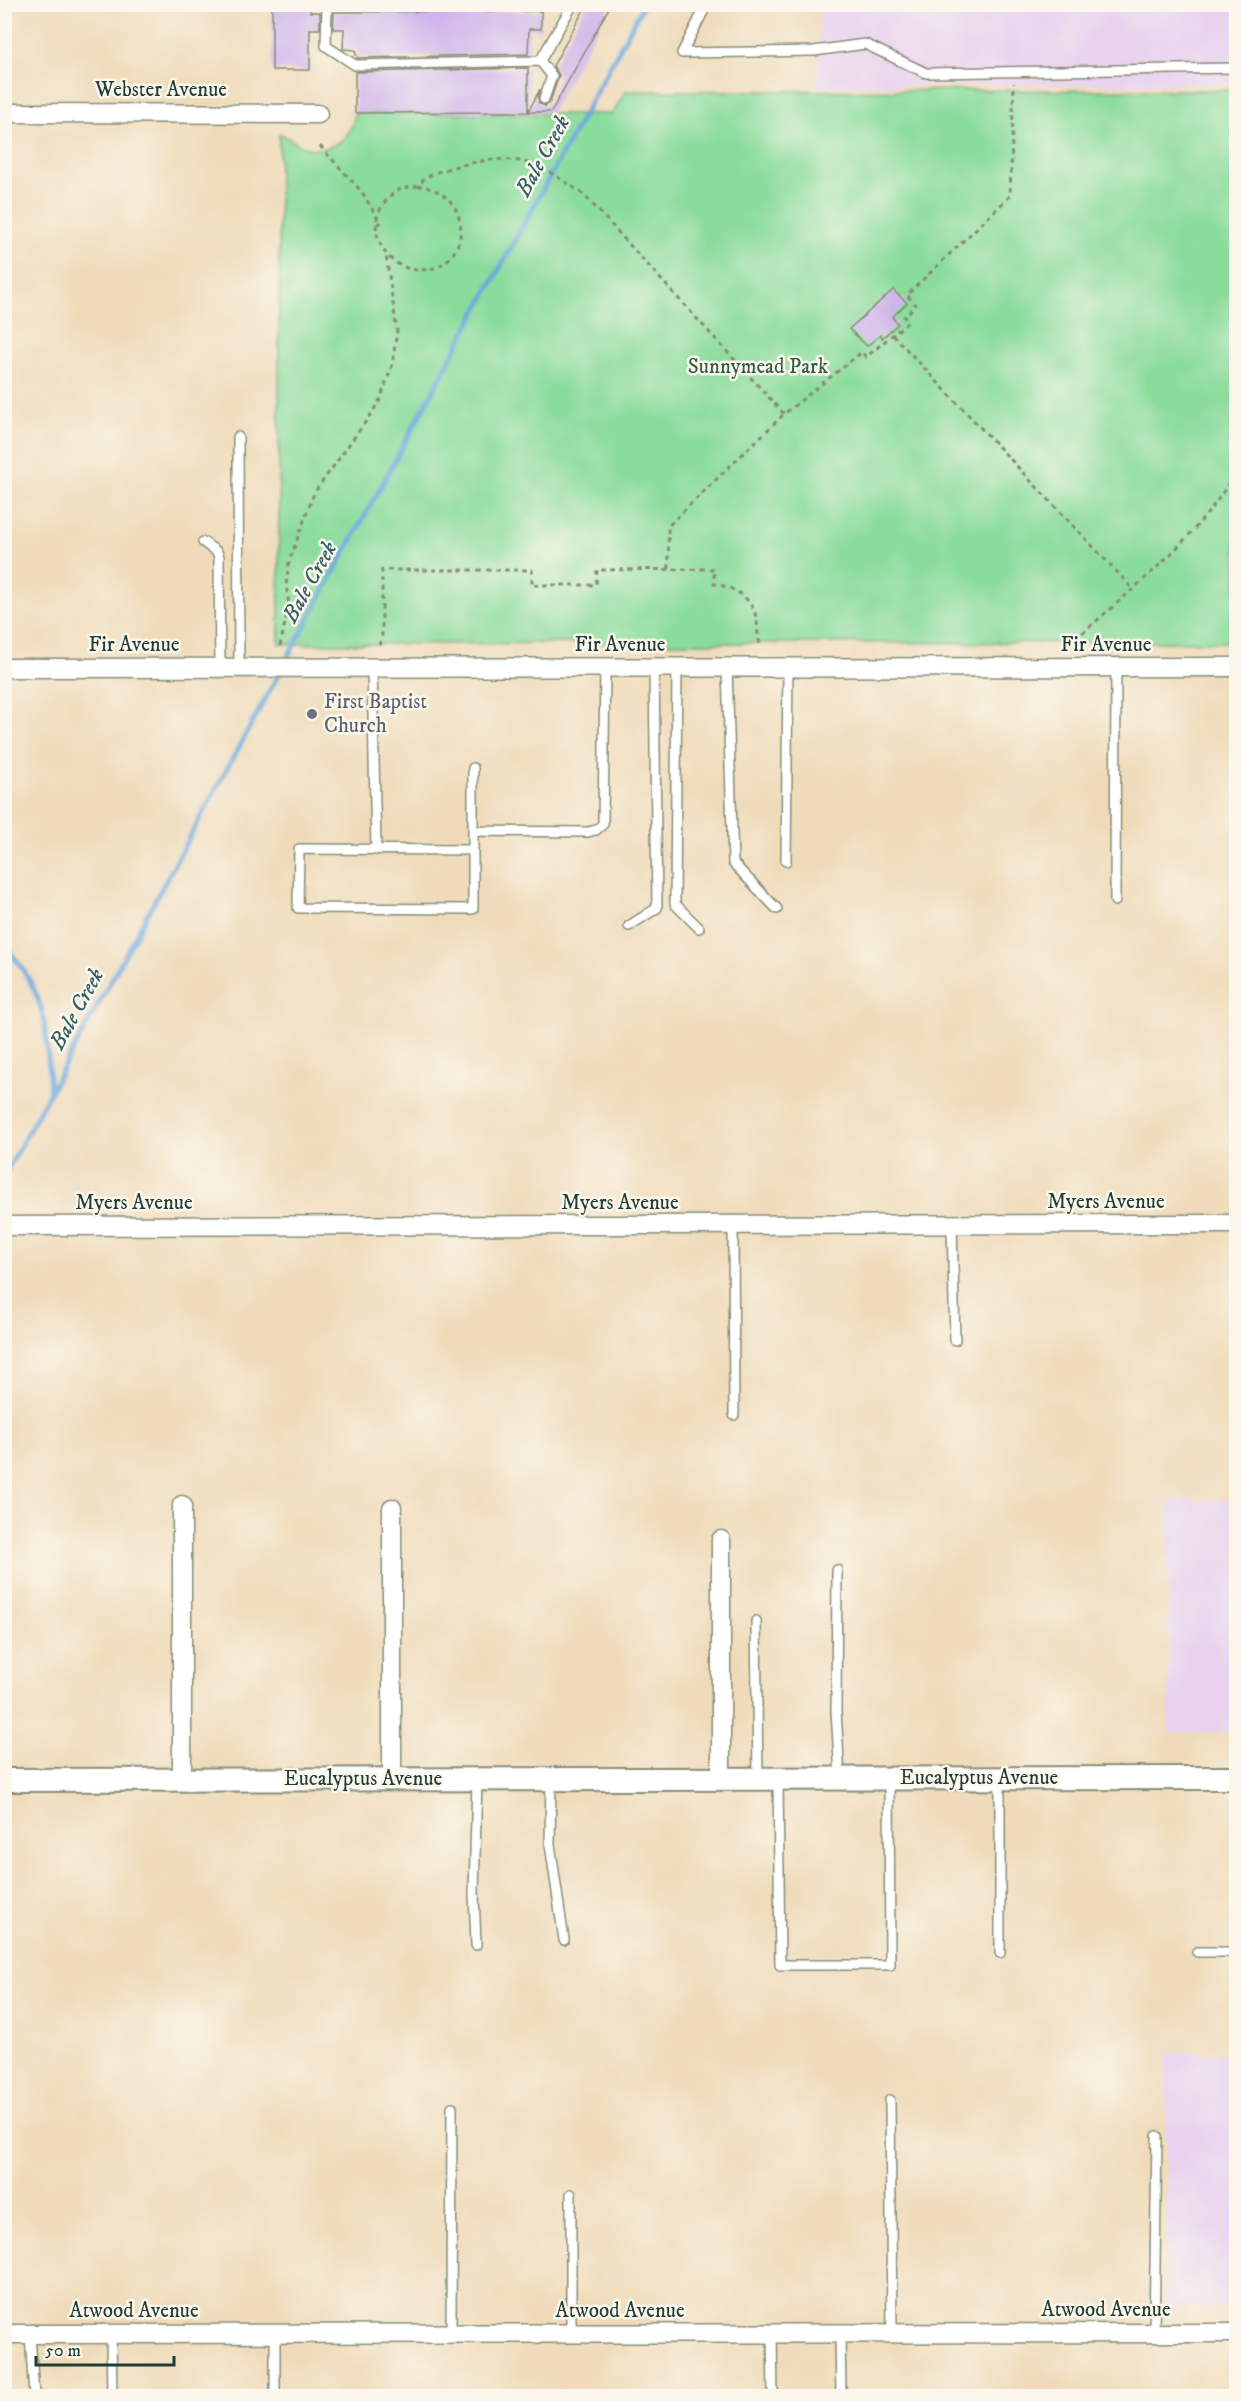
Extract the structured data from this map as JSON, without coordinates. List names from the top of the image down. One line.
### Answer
{"streets":{"street":["Webster Avenue","Fir Avenue","Myers Avenue","Eucalyptus Avenue","Atwood Avenue"]},"water":["Bale Creek"],"parks":["Sunnymead Park"],"places":["First Baptist Church"],"scale_bar":"50 m"}
